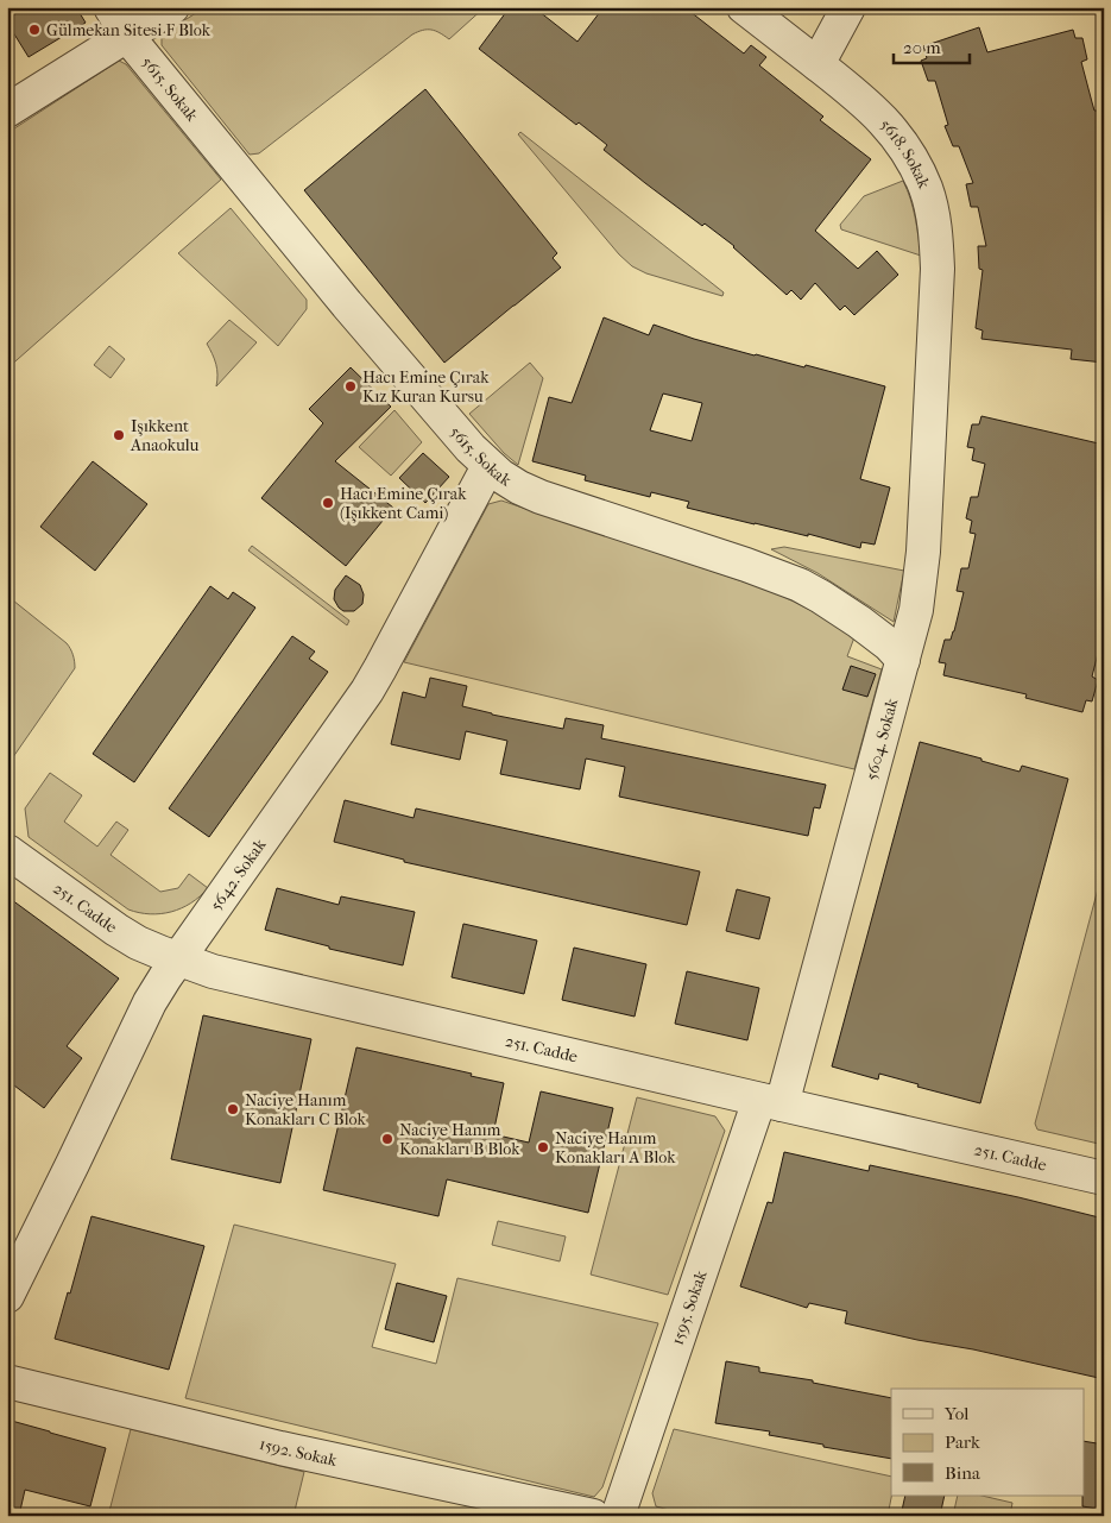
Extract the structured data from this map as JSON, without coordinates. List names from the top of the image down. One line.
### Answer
{"streets":{"street":["5615. Sokak","5618. Sokak","5604. Sokak","5642. Sokak","251. Cadde","1595. Sokak","1592. Sokak"]},"crossings":[["5615. Sokak","5604. Sokak"],["5615. Sokak","5642. Sokak"],["5618. Sokak","5604. Sokak"],["5604. Sokak","251. Cadde"],["5604. Sokak","1595. Sokak"],["5642. Sokak","251. Cadde"],["251. Cadde","1595. Sokak"]],"places":["Gülmekan Sitesi F Blok","Hacı Emine Çırak Kız Kuran Kursu","Işıkkent Anaokulu","Hacı Emine Çırak (Işıkkent Cami)","Naciye Hanım Konakları C Blok","Naciye Hanım Konakları B Blok","Naciye Hanım Konakları A Blok"],"legend":["Yol","Park","Bina"],"scale_bar":"20 m"}
